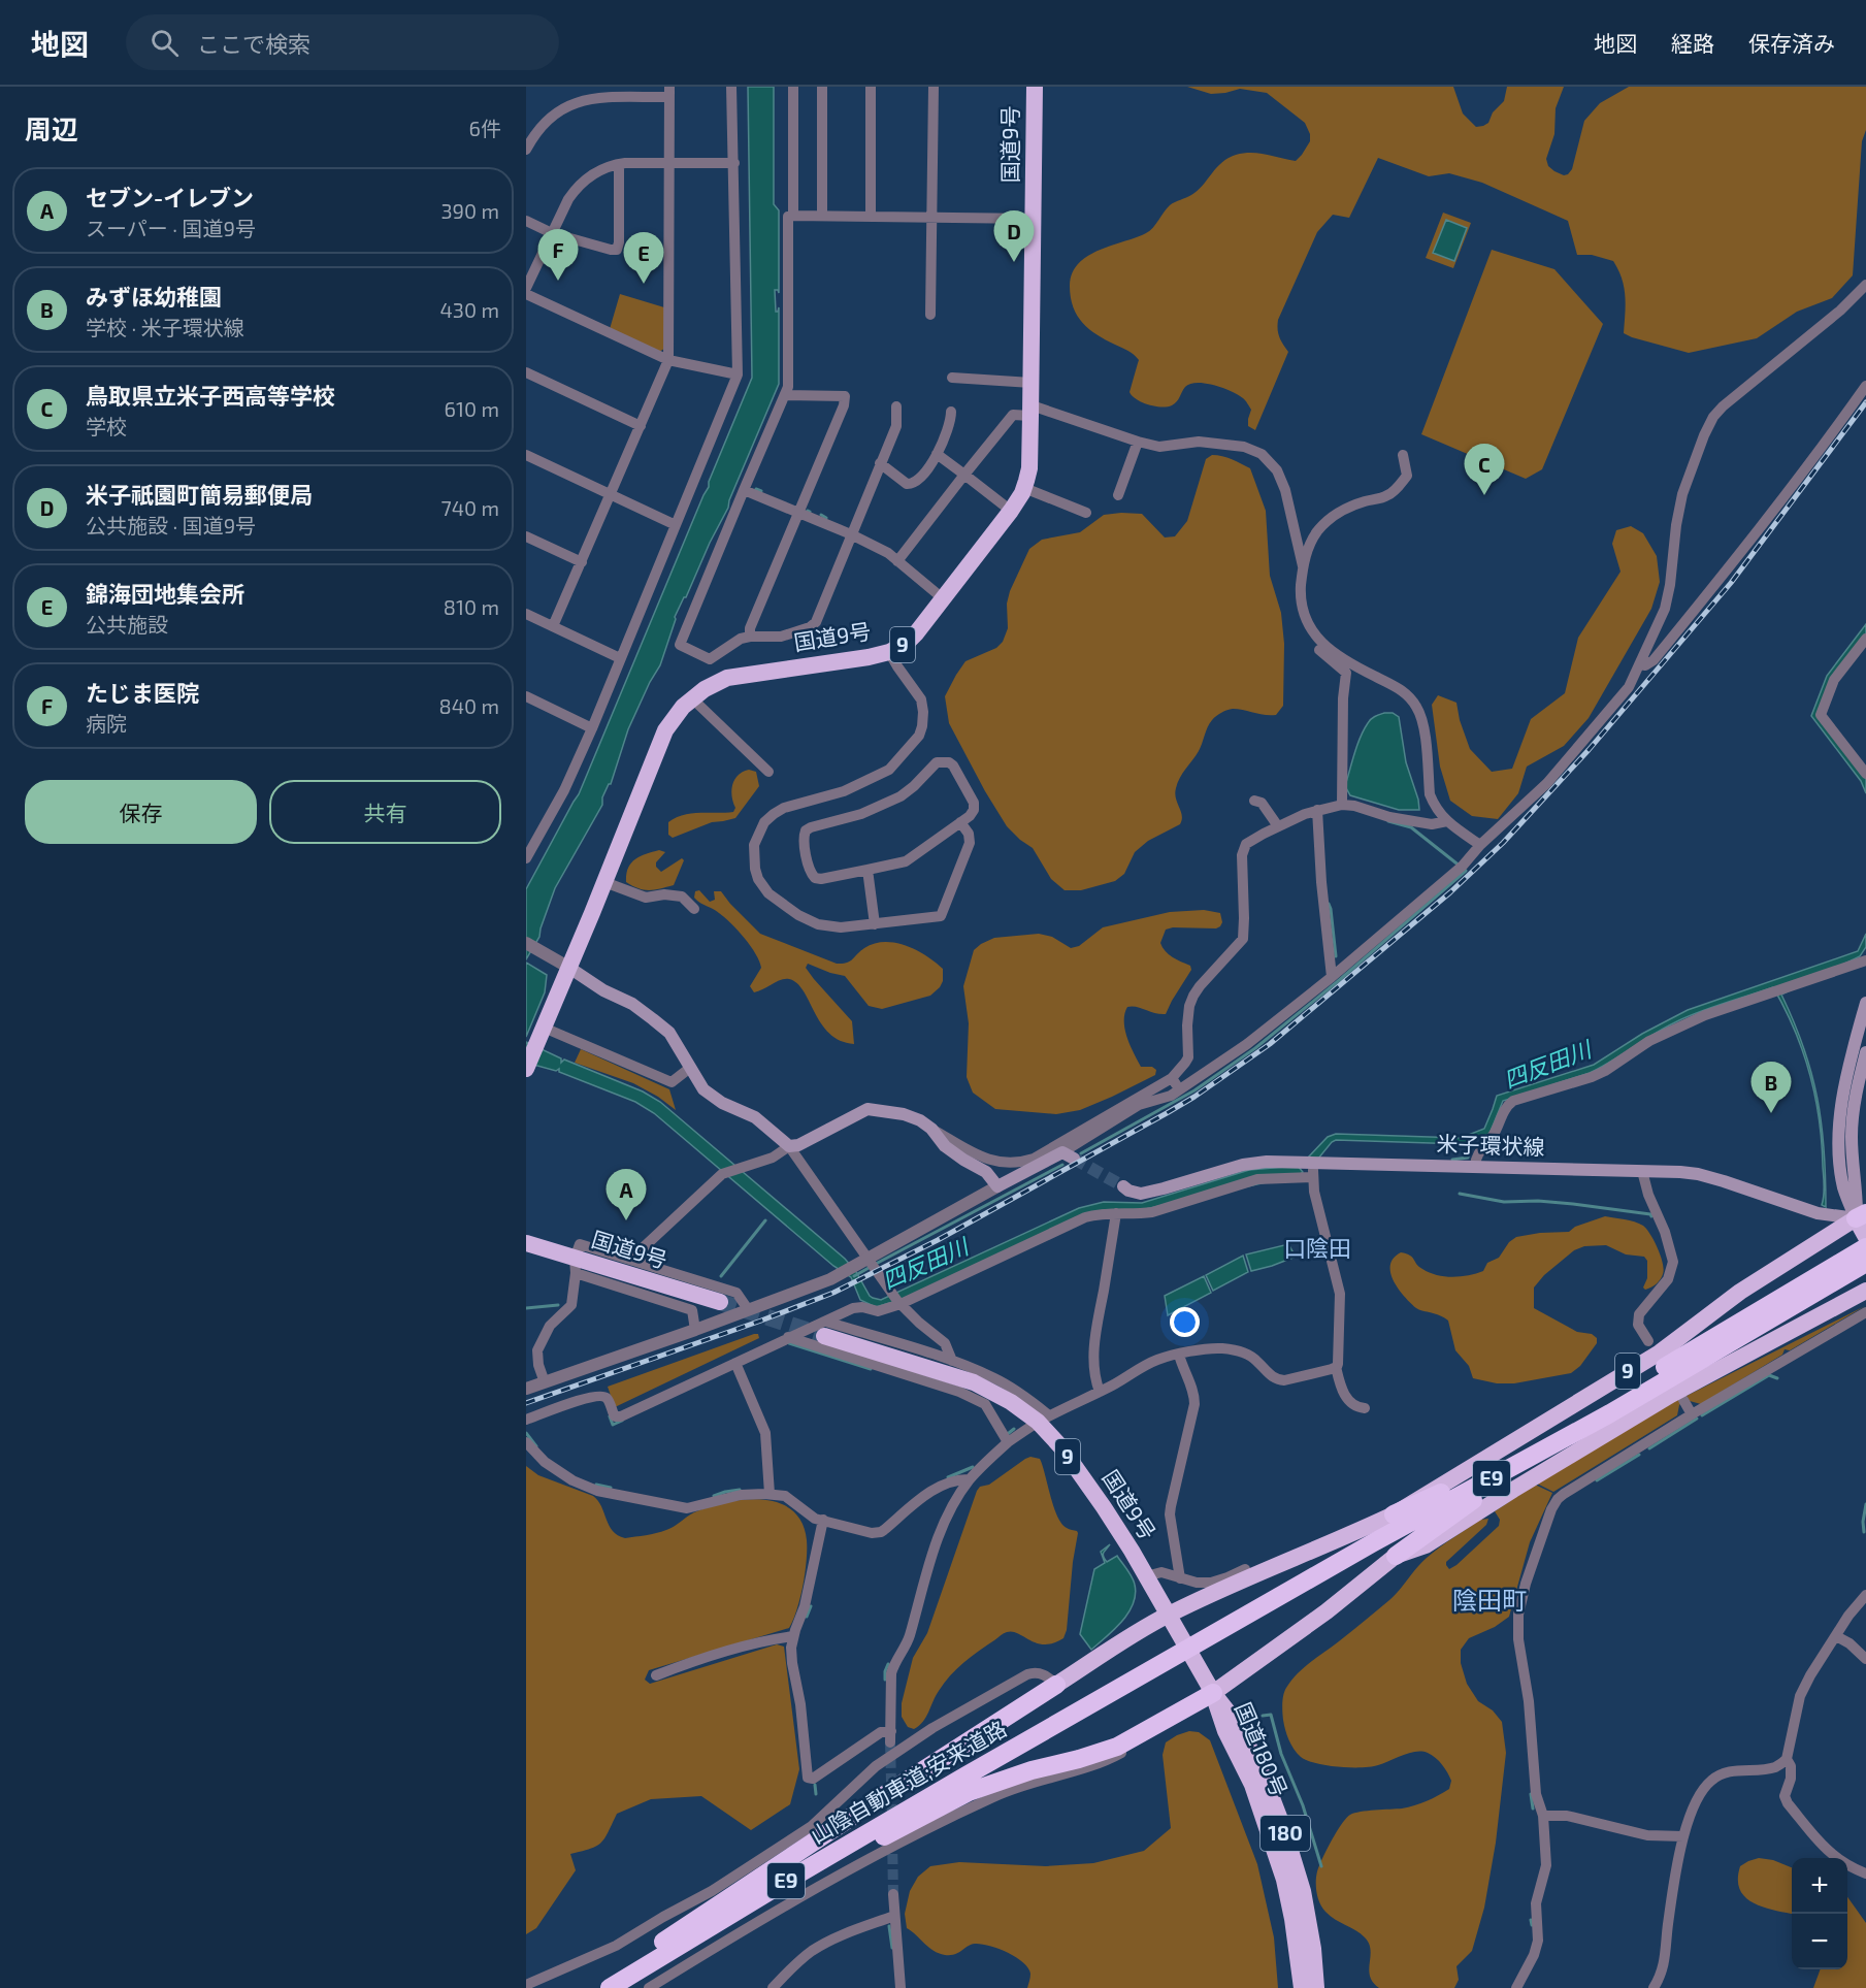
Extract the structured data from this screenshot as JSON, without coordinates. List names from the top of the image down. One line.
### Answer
{"streets":{"highway":["国道9号","9","E9","国道180号","山陰自動車道;安来道路","180"],"main road":["米子環状線"]},"crossings":[["国道9号","9"],["国道9号","国道180号"],["9","米子環状線"],["9","国道180号"],["E9","山陰自動車道;安来道路"]],"districts":["口陰田","陰田町"],"water":["四反田川"],"page":{"header":"地図","search":"ここで検索","nav":["地図","経路","保存済み"],"heading":["周辺","6件"],"list":[{"mark":"A","name":"セブン-イレブン","note":"スーパー · 国道9号","value":"390 m"},{"mark":"B","name":"みずほ幼稚園","note":"学校 · 米子環状線","value":"430 m"},{"mark":"C","name":"鳥取県立米子西高等学校","note":"学校","value":"610 m"},{"mark":"D","name":"米子祇園町簡易郵便局","note":"公共施設 · 国道9号","value":"740 m"},{"mark":"E","name":"錦海団地集会所","note":"公共施設","value":"810 m"},{"mark":"F","name":"たじま医院","note":"病院","value":"840 m"}],"pins":["D","F","E","C","B","A"],"buttons":["保存","共有"],"map_buttons":["+","−"]}}
